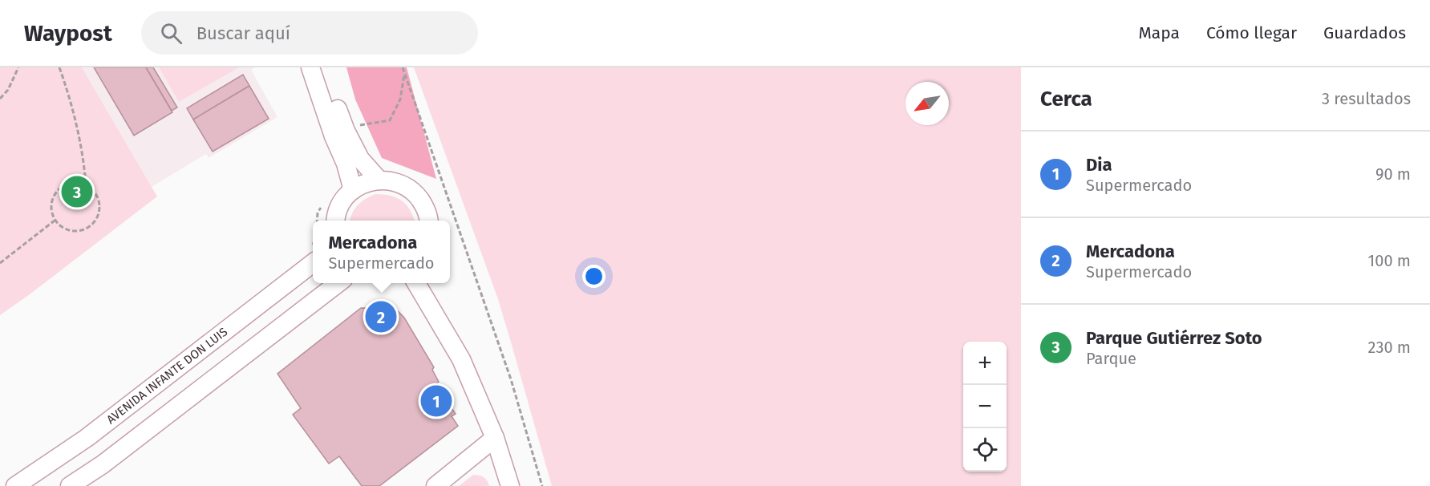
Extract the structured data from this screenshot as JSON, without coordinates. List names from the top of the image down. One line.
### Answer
{"streets":{"street":["AVENIDA INFANTE DON LUIS"]},"north":"bottom left","page":{"header":"Waypost","search":"Buscar aquí","nav":["Mapa","Cómo llegar","Guardados"],"heading":["Cerca","3 resultados"],"list":[{"mark":"1","name":"Dia","note":"Supermercado","value":"90 m"},{"mark":"2","name":"Mercadona","note":"Supermercado","value":"100 m"},{"mark":"3","name":"Parque Gutiérrez Soto","note":"Parque","value":"230 m"}],"pins":["3","2","1"],"popup":["Mercadona","Supermercado"],"map_buttons":["+","−"]}}
